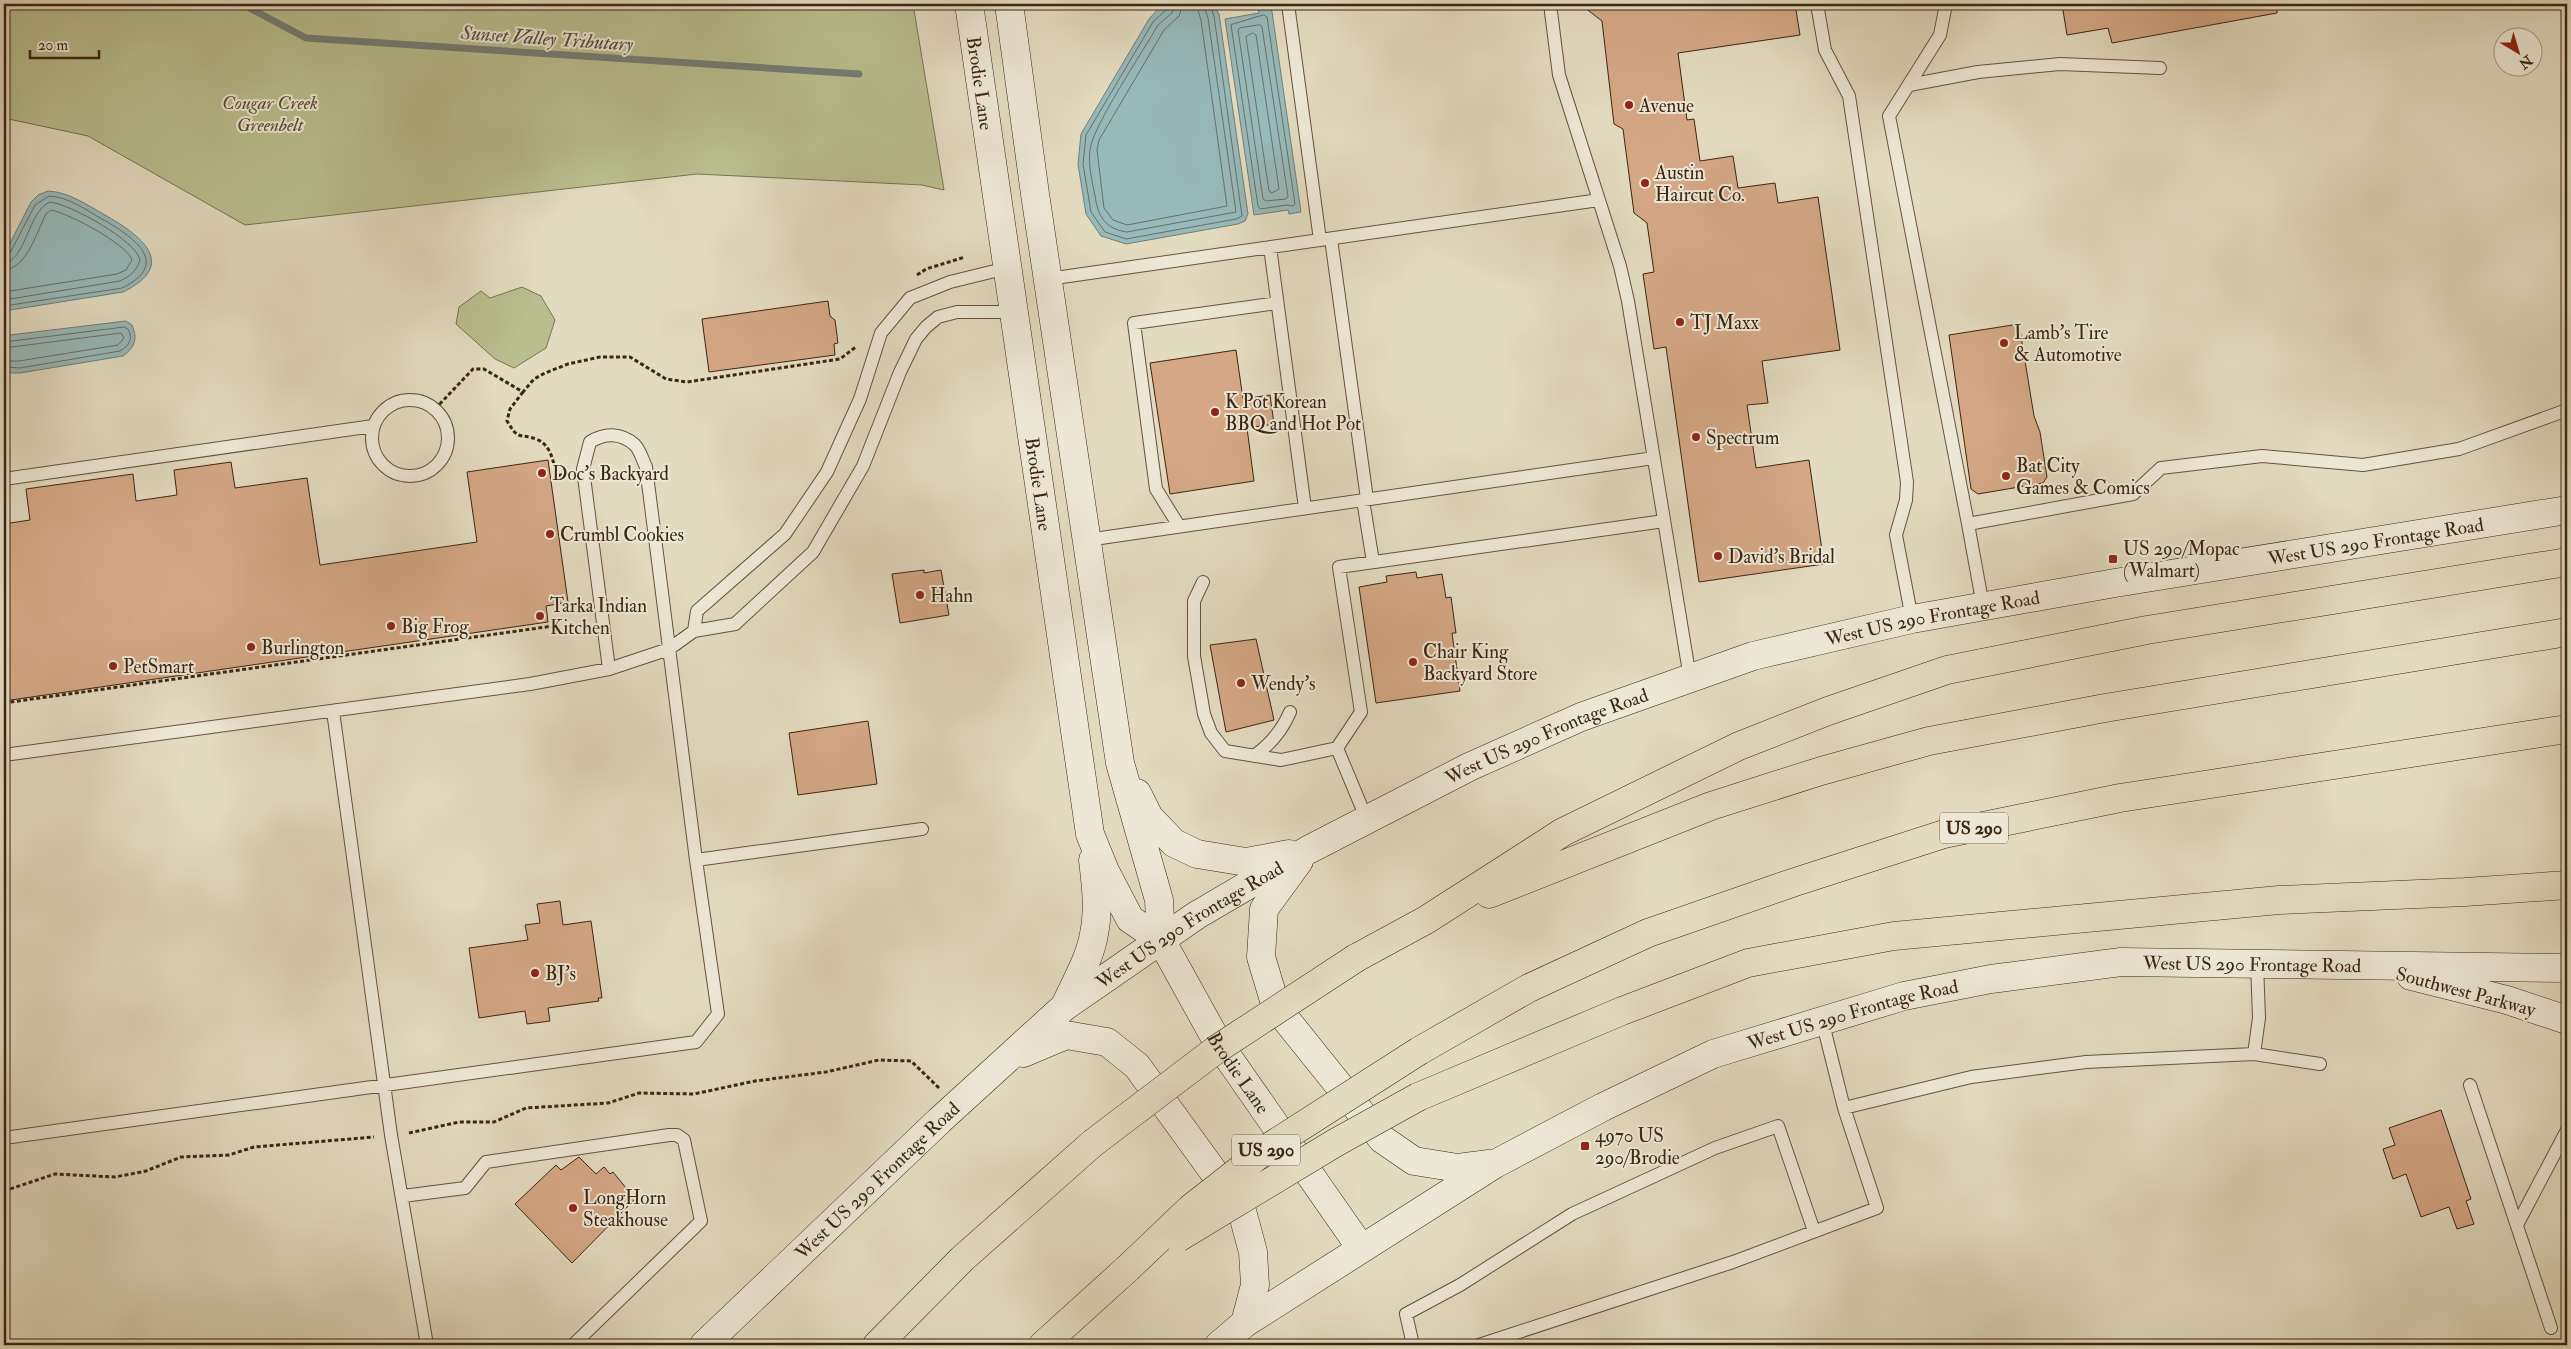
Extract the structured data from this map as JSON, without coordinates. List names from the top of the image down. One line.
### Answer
{"streets":{"highway":["US 290"],"main road":["Brodie Lane","West US 290 Frontage Road","Southwest Parkway"]},"crossings":[["Brodie Lane","West US 290 Frontage Road"],["West US 290 Frontage Road","Southwest Parkway"]],"water":["Sunset Valley Tributary"],"parks":["Cougar Creek Greenbelt"],"places":{"other":["Avenue","Austin Haircut Co.","TJ Maxx","Lamb's Tire & Automotive","K Pot Korean BBQ and Hot Pot","Spectrum","Doc's Backyard","Bat City Games & Comics","Crumbl Cookies","David's Bridal","Hahn","Tarka Indian Kitchen","Big Frog","Burlington","Chair King Backyard Store","PetSmart","Wendy's","BJ's","LongHorn Steakhouse"],"transit":["US 290/Mopac (Walmart)","4970 US 290/Brodie"]},"scale_bar":"20 m","north":"bottom right"}
